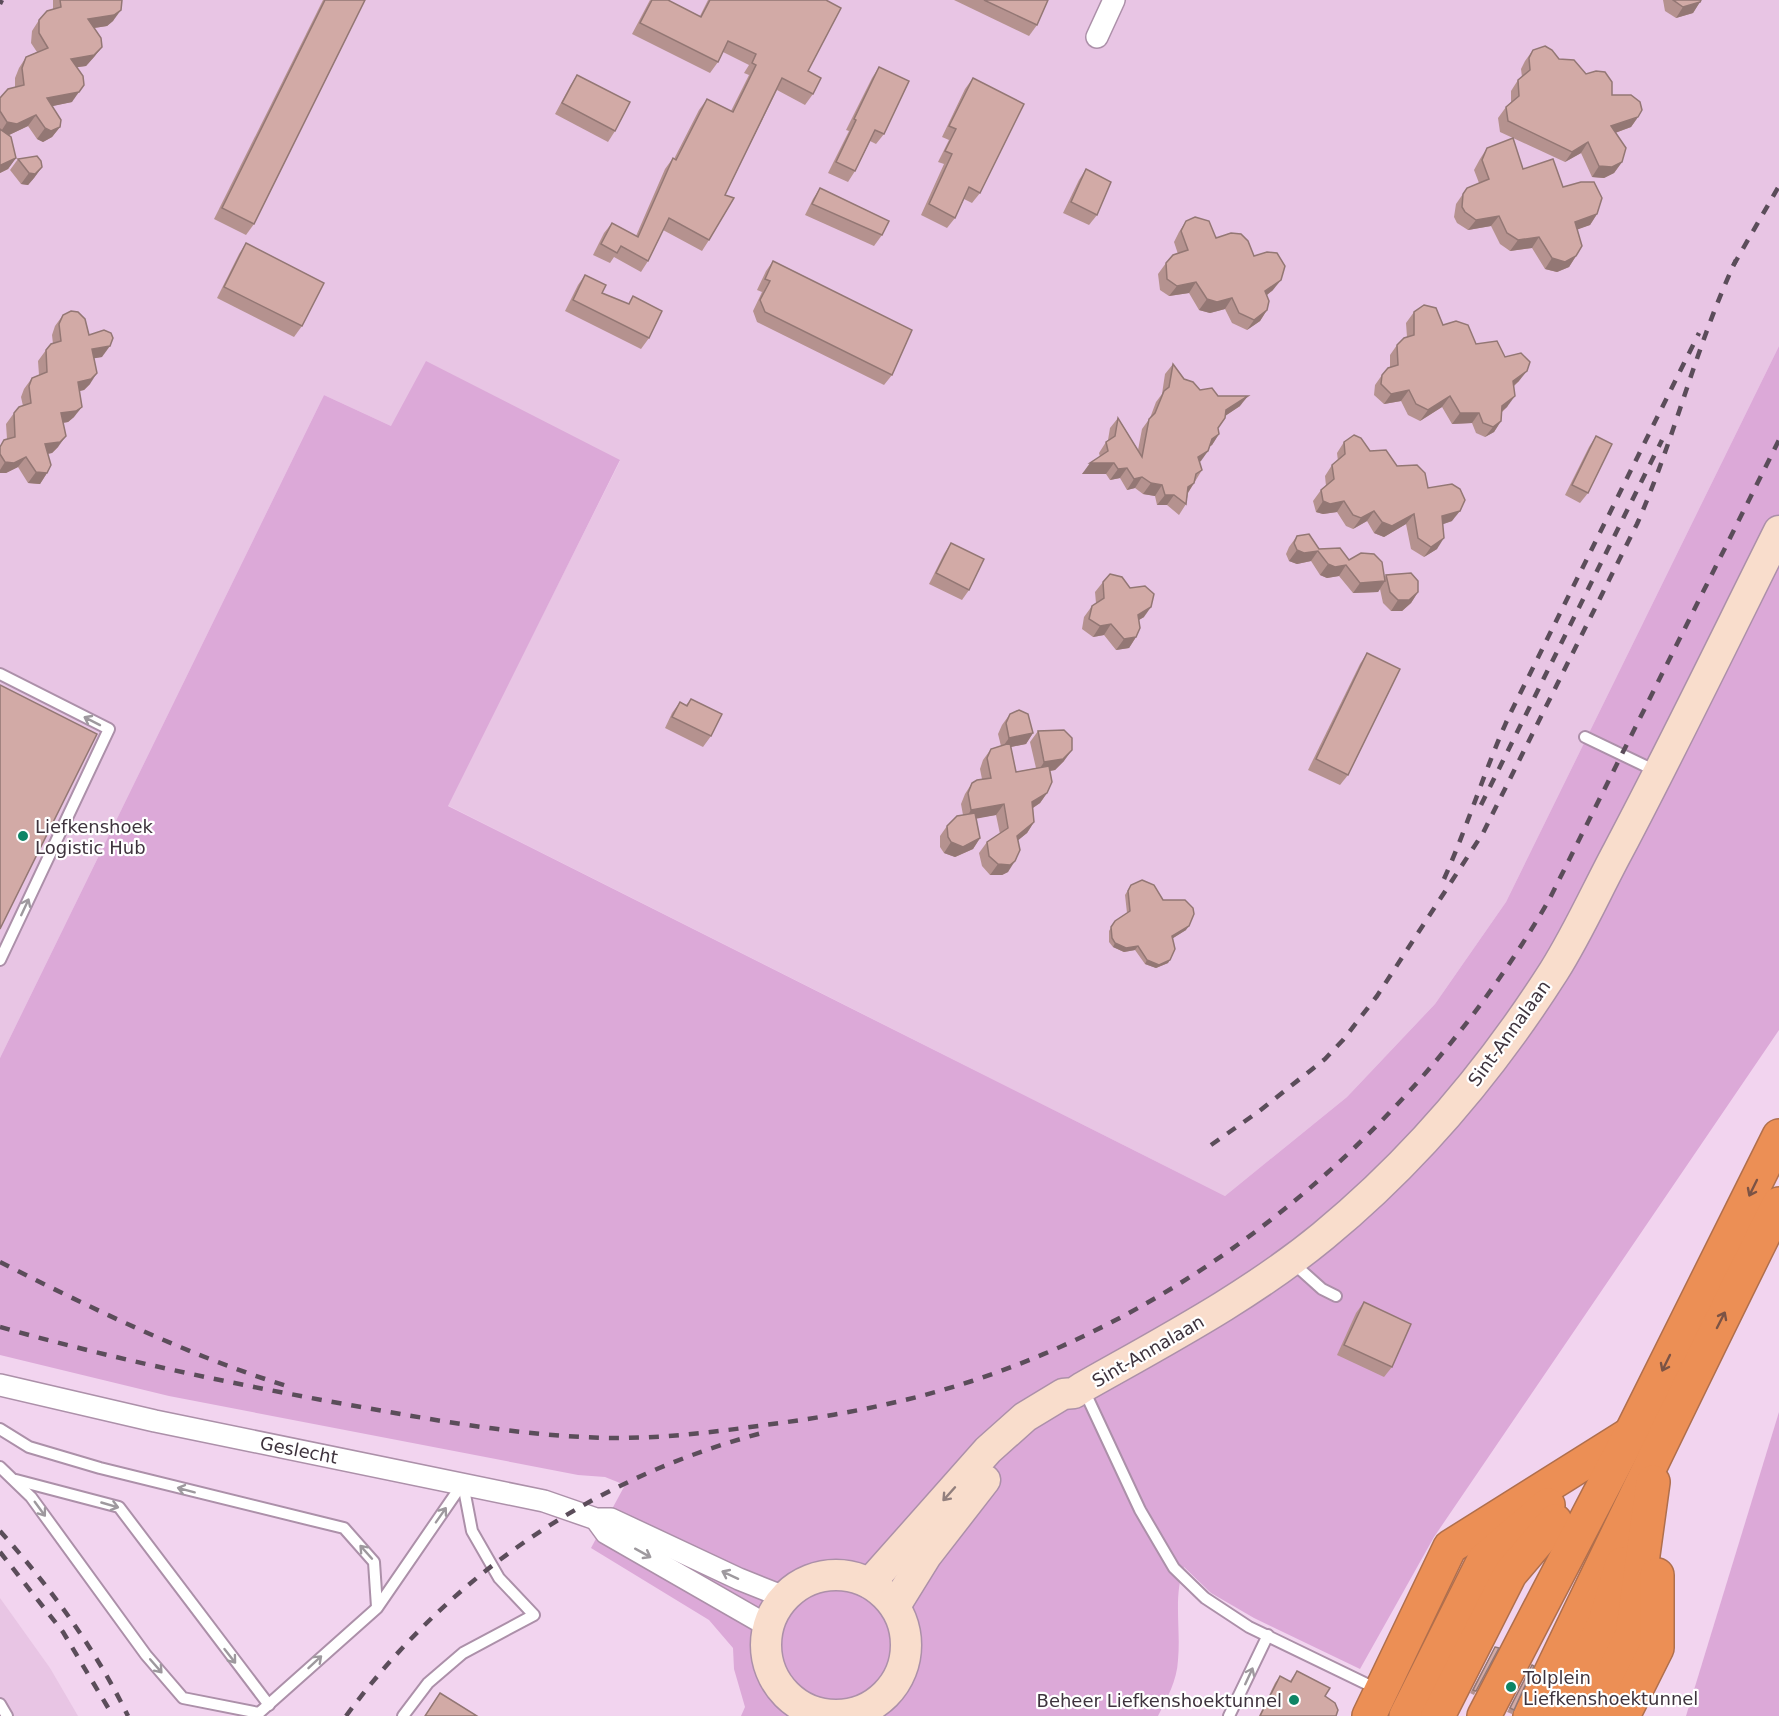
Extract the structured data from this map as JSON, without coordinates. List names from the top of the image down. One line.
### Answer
{"streets":{"street":["Sint-Annalaan","Geslecht"]},"crossings":[["Sint-Annalaan","Geslecht"]],"places":["Liefkenshoek Logistic Hub","Tolplein Liefkenshoektunnel","Beheer Liefkenshoektunnel"]}
